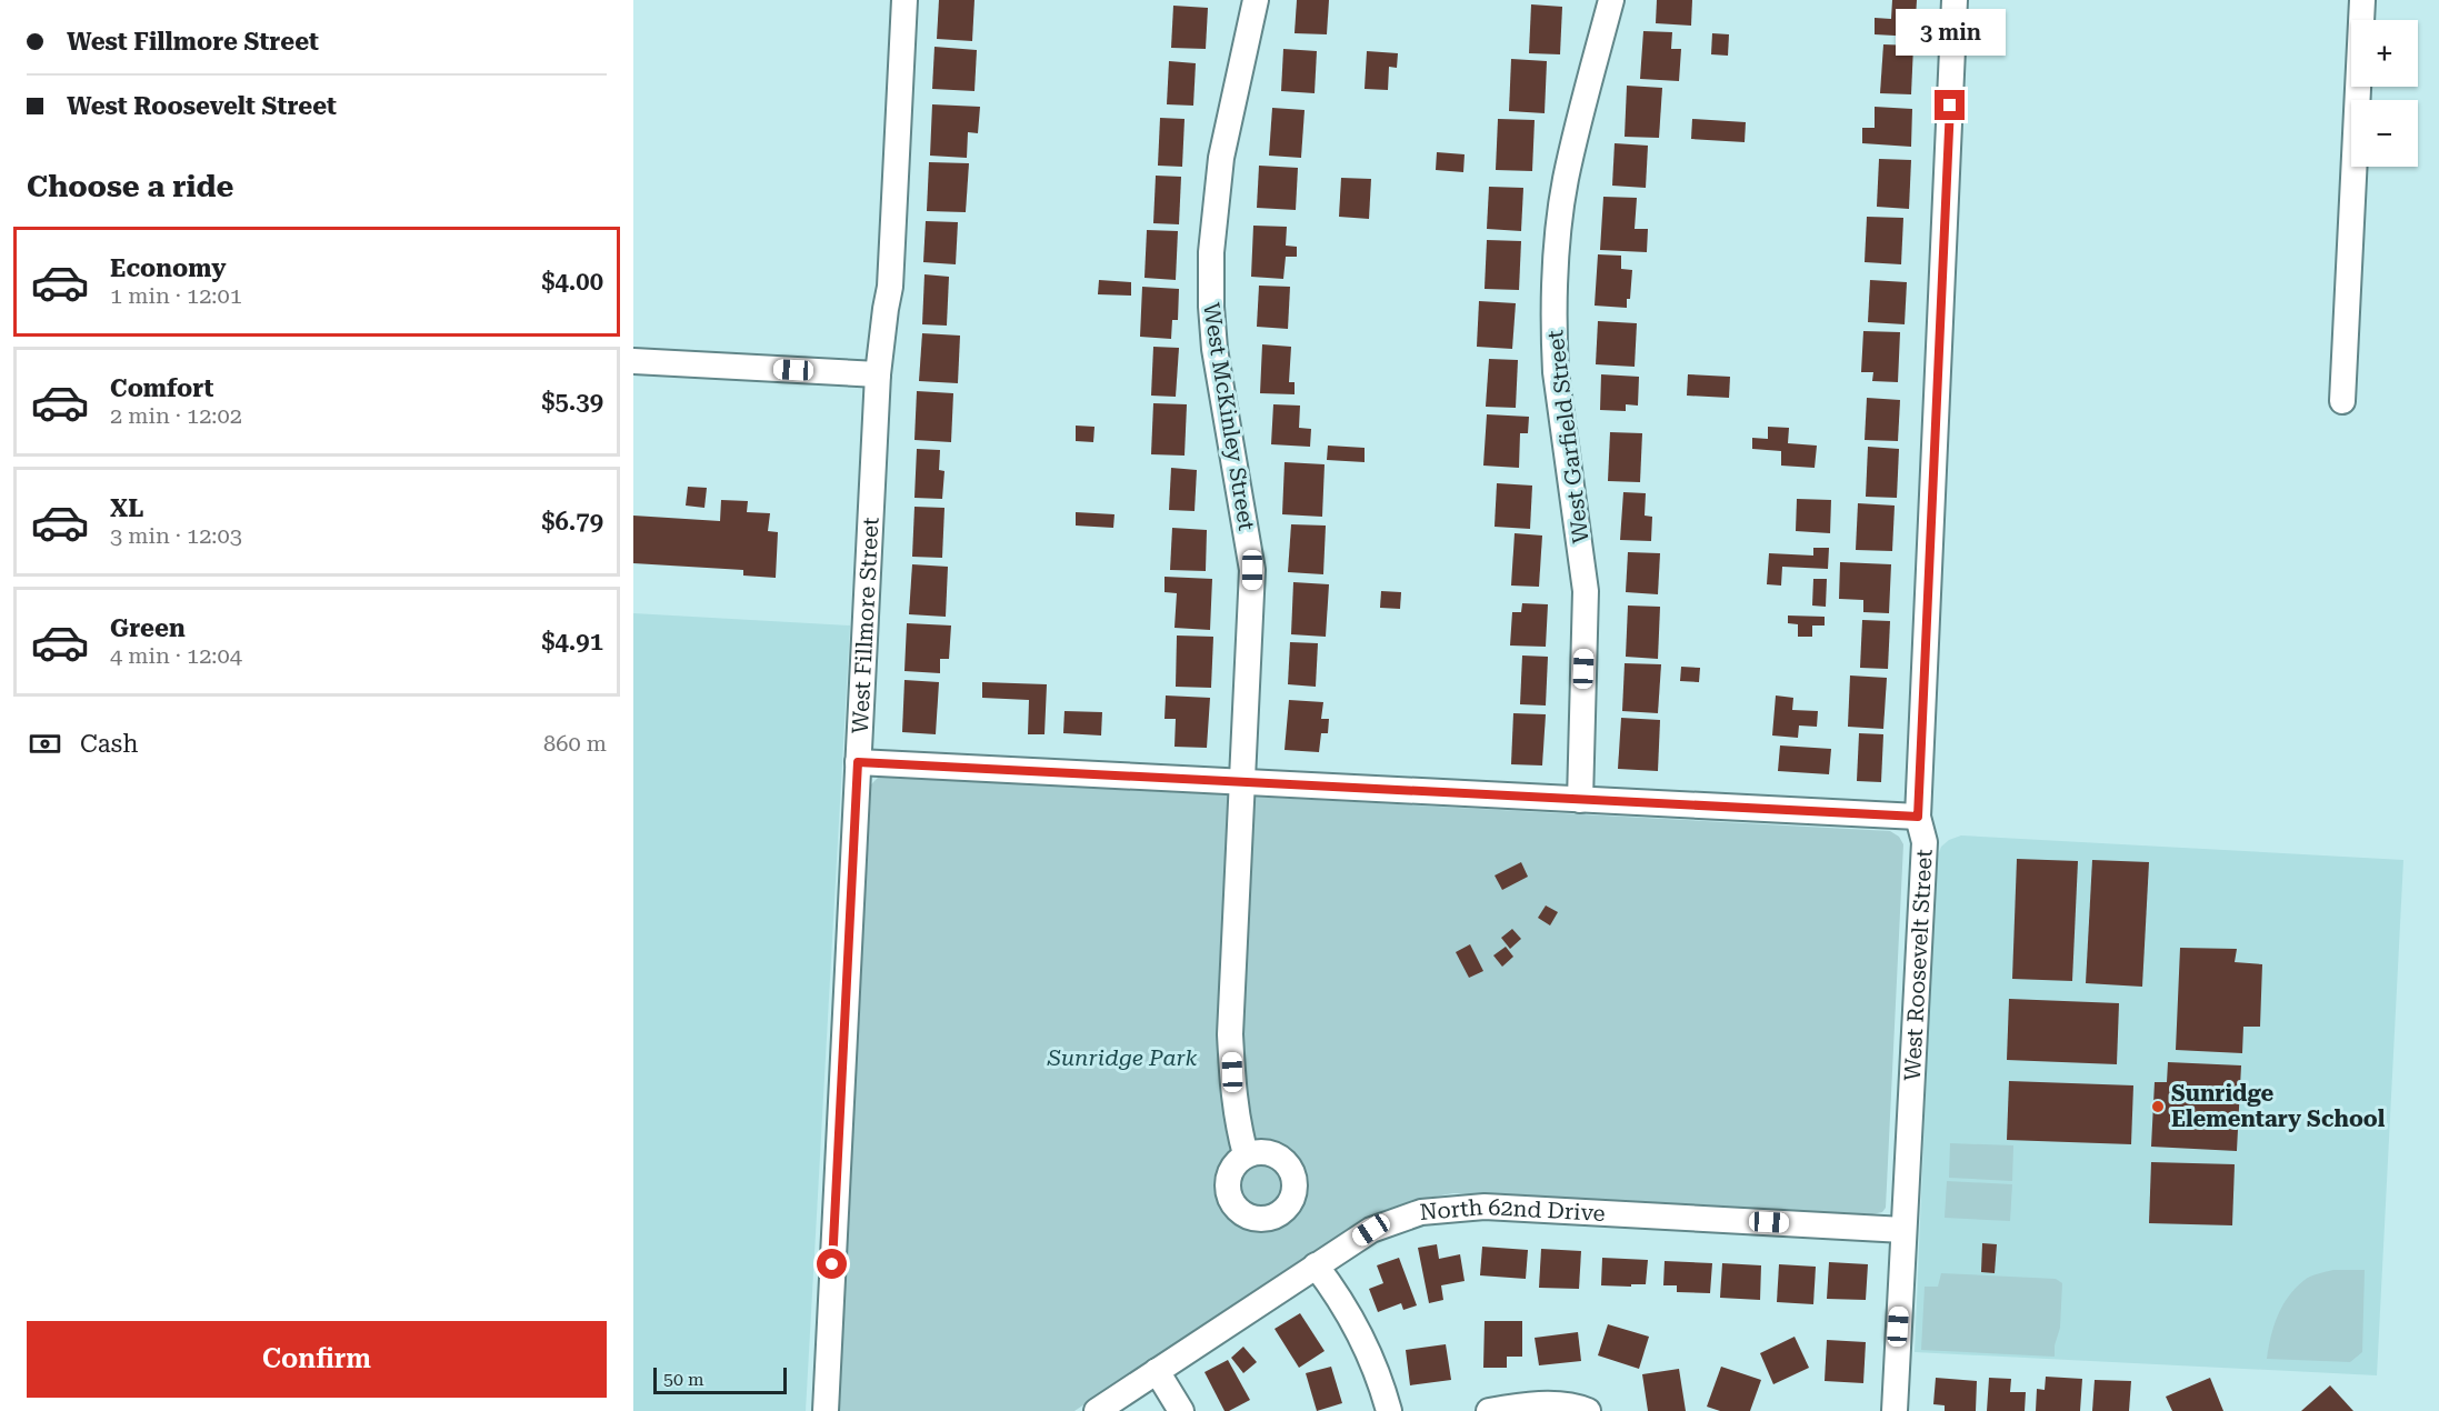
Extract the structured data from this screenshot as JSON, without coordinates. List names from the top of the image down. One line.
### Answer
{"streets":{"street":["West McKinley Street","West Garfield Street","West Fillmore Street","West Roosevelt Street","North 62nd Drive"]},"crossings":[["West Roosevelt Street","North 62nd Drive"]],"parks":["Sunridge Park"],"places":["Sunridge Elementary School"],"scale_bar":"50 m","page":{"banner":["West Fillmore Street","West Roosevelt Street"],"bubble":"3 min","map_buttons":["+","−"],"heading":"Choose a ride","list":[{"name":"Economy","note":"1 min · 12:01","value":"$4.00"},{"name":"Comfort","note":"2 min · 12:02","value":"$5.39"},{"name":"XL","note":"3 min · 12:03","value":"$6.79"},{"name":"Green","note":"4 min · 12:04","value":"$4.91"}],"pay":["Cash","860 m"],"buttons":"Confirm","scale":"50 m"}}
